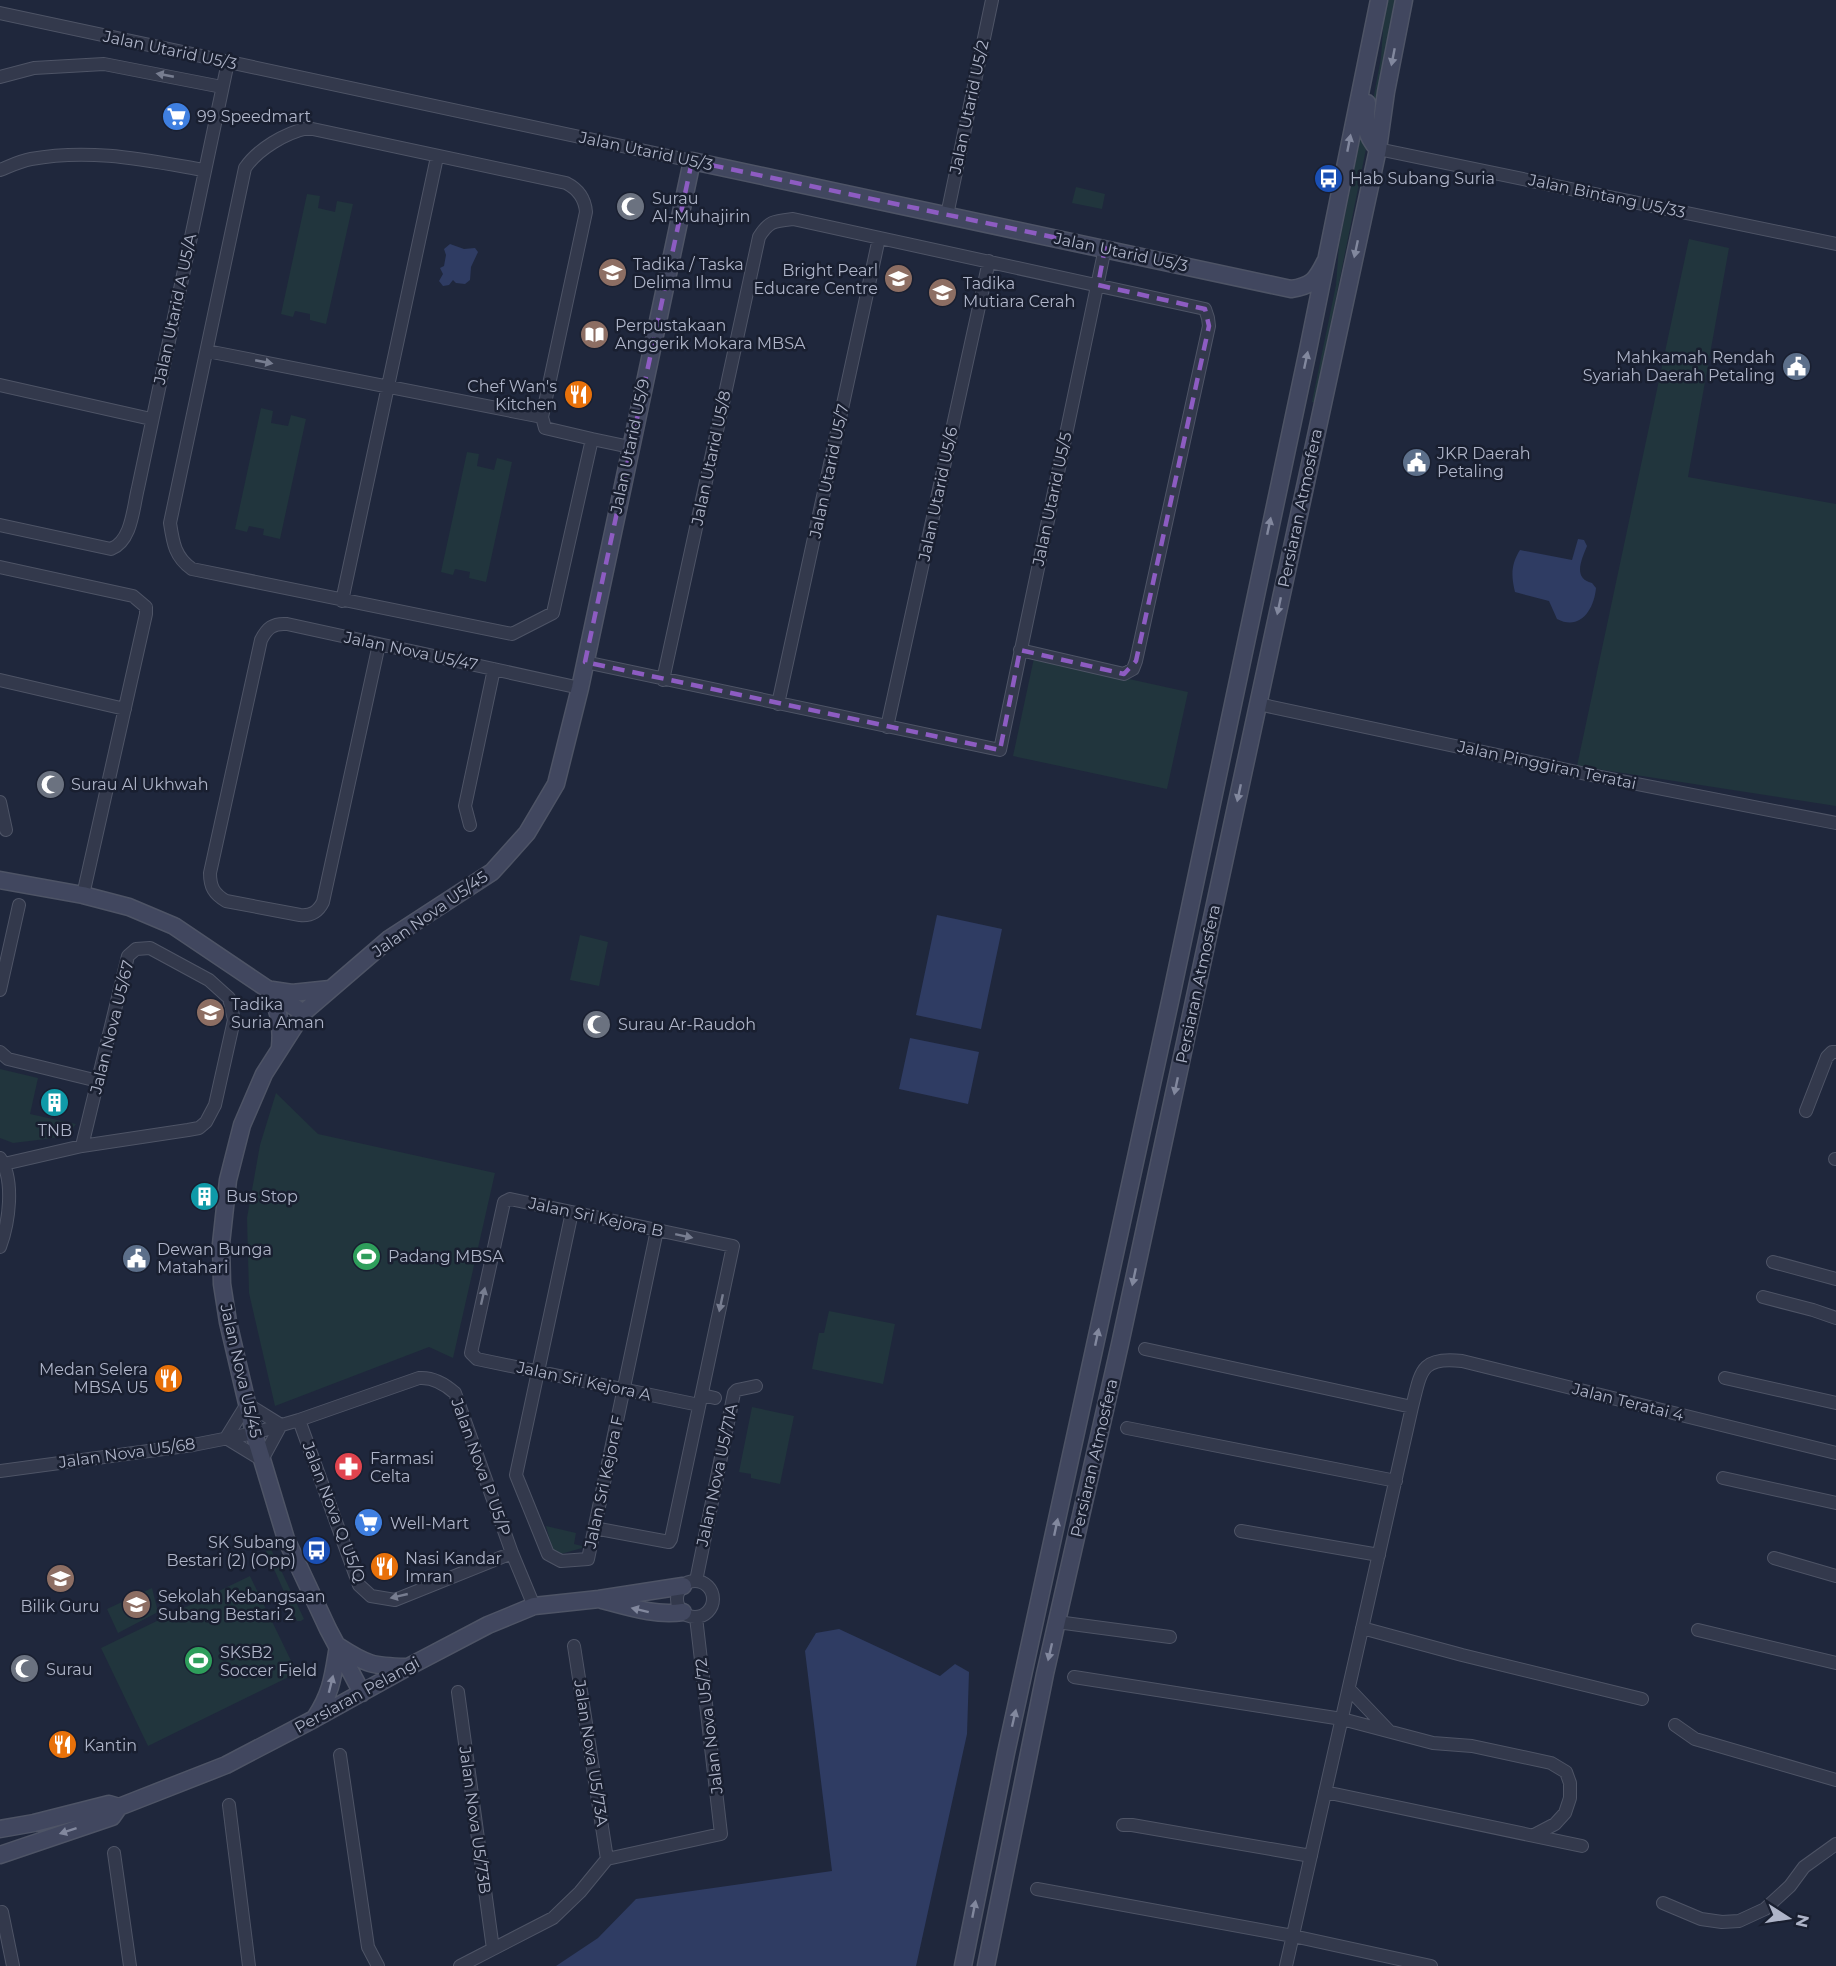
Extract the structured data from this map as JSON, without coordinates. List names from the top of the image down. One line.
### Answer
{"streets":{"street":["Jalan Utarid U5/3","Jalan Utarid U5/2","Jalan Bintang U5/33","Jalan Utarid A U5/A","Jalan Utarid U5/9","Jalan Utarid U5/8","Jalan Utarid U5/7","Jalan Utarid U5/6","Jalan Utarid U5/5","Persiaran Atmosfera","Jalan Nova U5/47","Jalan Pinggiran Teratai","Jalan Nova U5/45","Jalan Nova U5/67","Jalan Sri Kejora B","Jalan Sri Kejora A","Jalan Teratai 4","Jalan Nova U5/68","Jalan Nova P U5/P","Jalan Nova U5/71A","Jalan Sri Kejora F","Jalan Nova Q U5/Q","Persiaran Pelangi","Jalan Nova U5/72","Jalan Nova U5/73A","Jalan Nova U5/73B"]},"crossings":[["Jalan Utarid U5/3","Jalan Utarid U5/2"],["Jalan Utarid U5/3","Jalan Utarid A U5/A"],["Jalan Utarid U5/3","Jalan Utarid U5/9"],["Jalan Utarid U5/3","Jalan Utarid U5/5"],["Jalan Bintang U5/33","Persiaran Atmosfera"],["Jalan Utarid U5/9","Jalan Nova U5/45"],["Jalan Utarid U5/8","Jalan Utarid U5/7"],["Jalan Utarid U5/6","Jalan Utarid U5/5"],["Persiaran Atmosfera","Jalan Pinggiran Teratai"],["Jalan Nova U5/47","Jalan Nova U5/45"],["Jalan Nova U5/45","Jalan Nova U5/68"],["Jalan Nova U5/45","Jalan Nova P U5/P"],["Jalan Nova U5/45","Persiaran Pelangi"],["Jalan Sri Kejora B","Jalan Sri Kejora A"],["Jalan Sri Kejora B","Jalan Sri Kejora F"],["Jalan Sri Kejora A","Jalan Sri Kejora F"],["Jalan Nova U5/68","Jalan Nova P U5/P"],["Jalan Nova P U5/P","Jalan Nova Q U5/Q"],["Jalan Nova P U5/P","Persiaran Pelangi"],["Jalan Nova U5/71A","Persiaran Pelangi"],["Jalan Nova U5/71A","Jalan Nova U5/72"],["Persiaran Pelangi","Jalan Nova U5/72"],["Jalan Nova U5/72","Jalan Nova U5/73A"]],"places":{"supermarket":["99 Speedmart","Well-Mart"],"bus stop":["Hab Subang Suria","SK Subang Bestari (2) (Opp)"],"mosque":["Surau Al-Muhajirin","Surau Al Ukhwah","Surau Ar-Raudoh","Surau"],"school or university":["Tadika / Taska Delima Ilmu","Bright Pearl Educare Centre","Tadika Mutiara Cerah","Tadika Suria Aman","Bilik Guru","Sekolah Kebangsaan Subang Bestari 2"],"library":["Perpustakaan Anggerik Mokara MBSA"],"public building":["Mahkamah Rendah Syariah Daerah Petaling","JKR Daerah Petaling","Dewan Bunga Matahari"],"restaurant":["Chef Wan's Kitchen","Medan Selera MBSA U5","Nasi Kandar Imran","Kantin"],"building":["TNB","Bus Stop"],"sports":["Padang MBSA","SKSB2 Soccer Field"],"pharmacy":["Farmasi Celta"]},"north":"right"}
